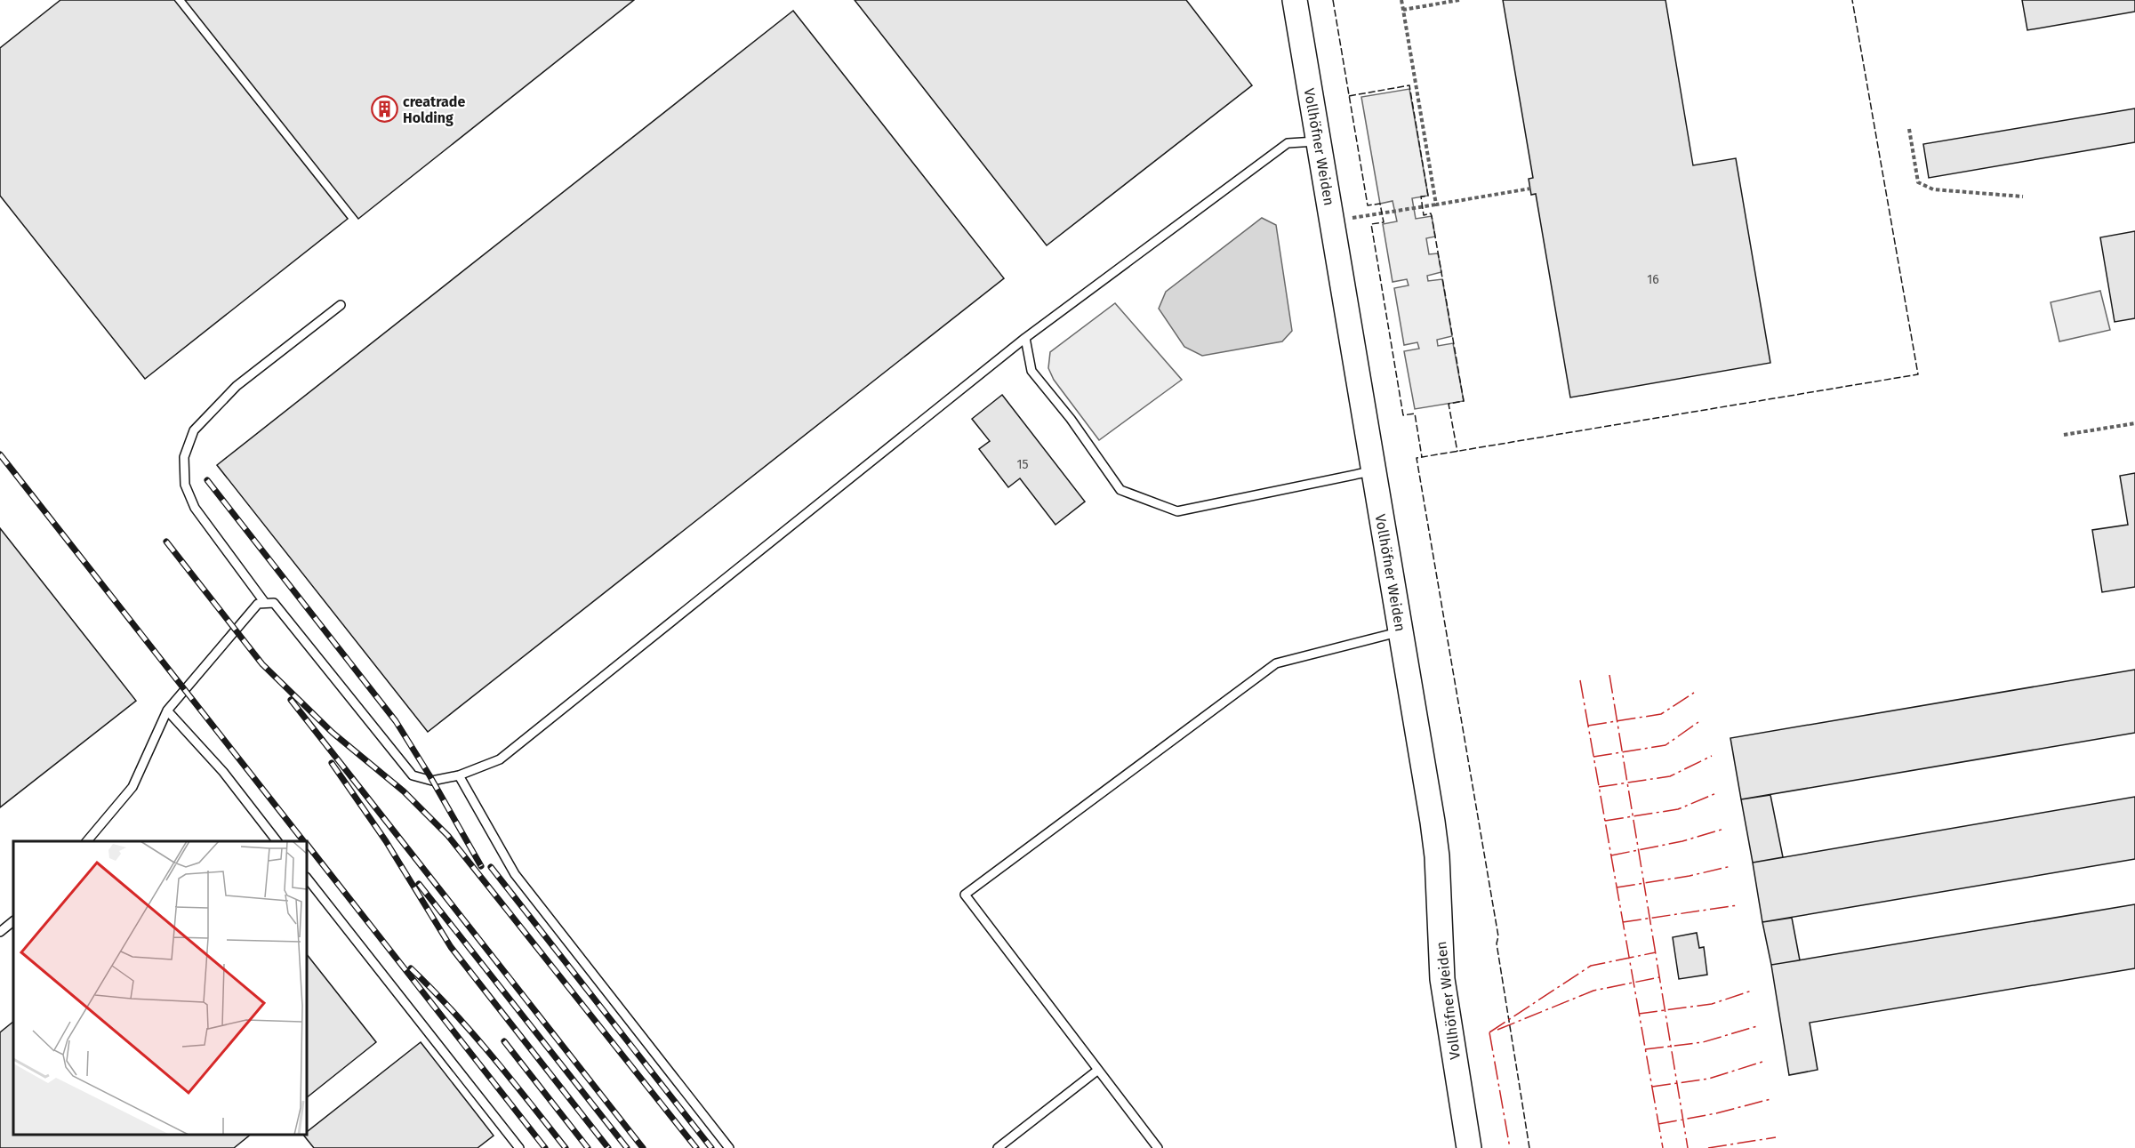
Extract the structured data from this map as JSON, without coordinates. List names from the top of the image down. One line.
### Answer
{"streets":{"main road":["Vollhöfner Weiden"]},"places":{"building":["creatrade Holding"]},"house_numbers":["16","15"]}
